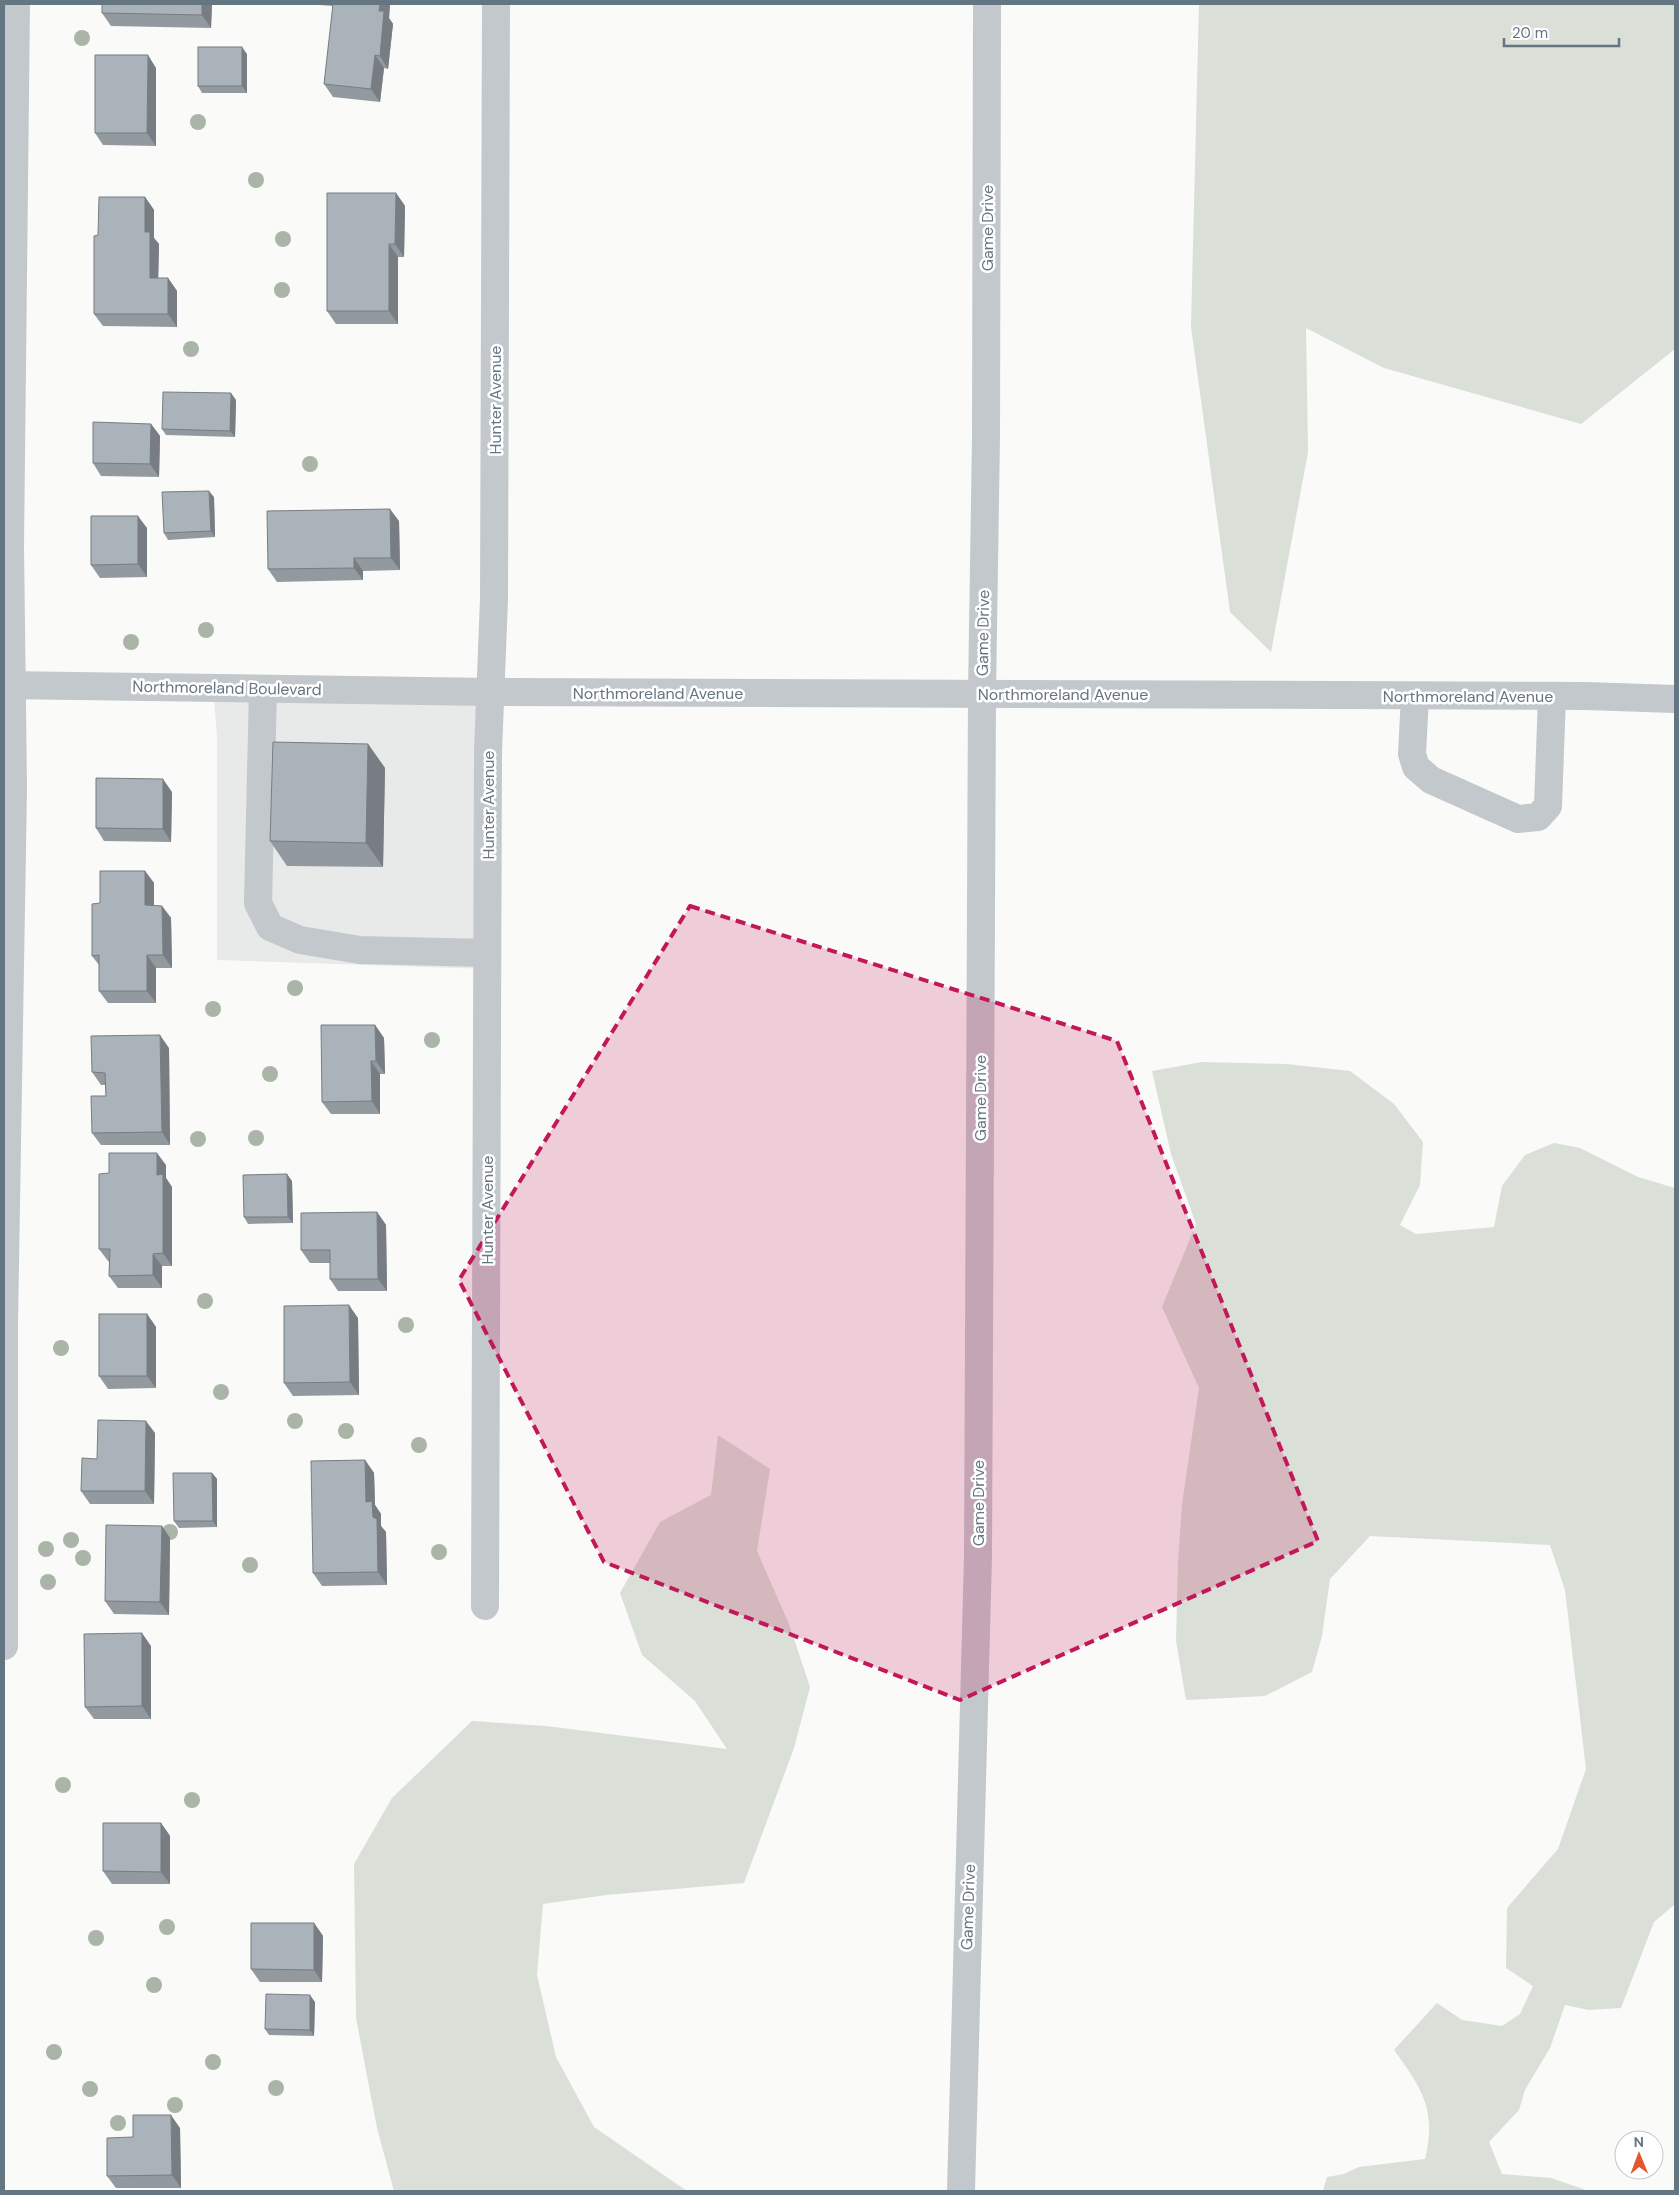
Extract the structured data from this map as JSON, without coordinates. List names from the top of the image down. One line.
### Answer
{"streets":{"street":["Game Drive","Hunter Avenue","Northmoreland Boulevard","Northmoreland Avenue"]},"crossings":[["Game Drive","Northmoreland Avenue"],["Hunter Avenue","Northmoreland Avenue"],["Northmoreland Boulevard","Northmoreland Avenue"]],"scale_bar":"20 m","north":"top"}
